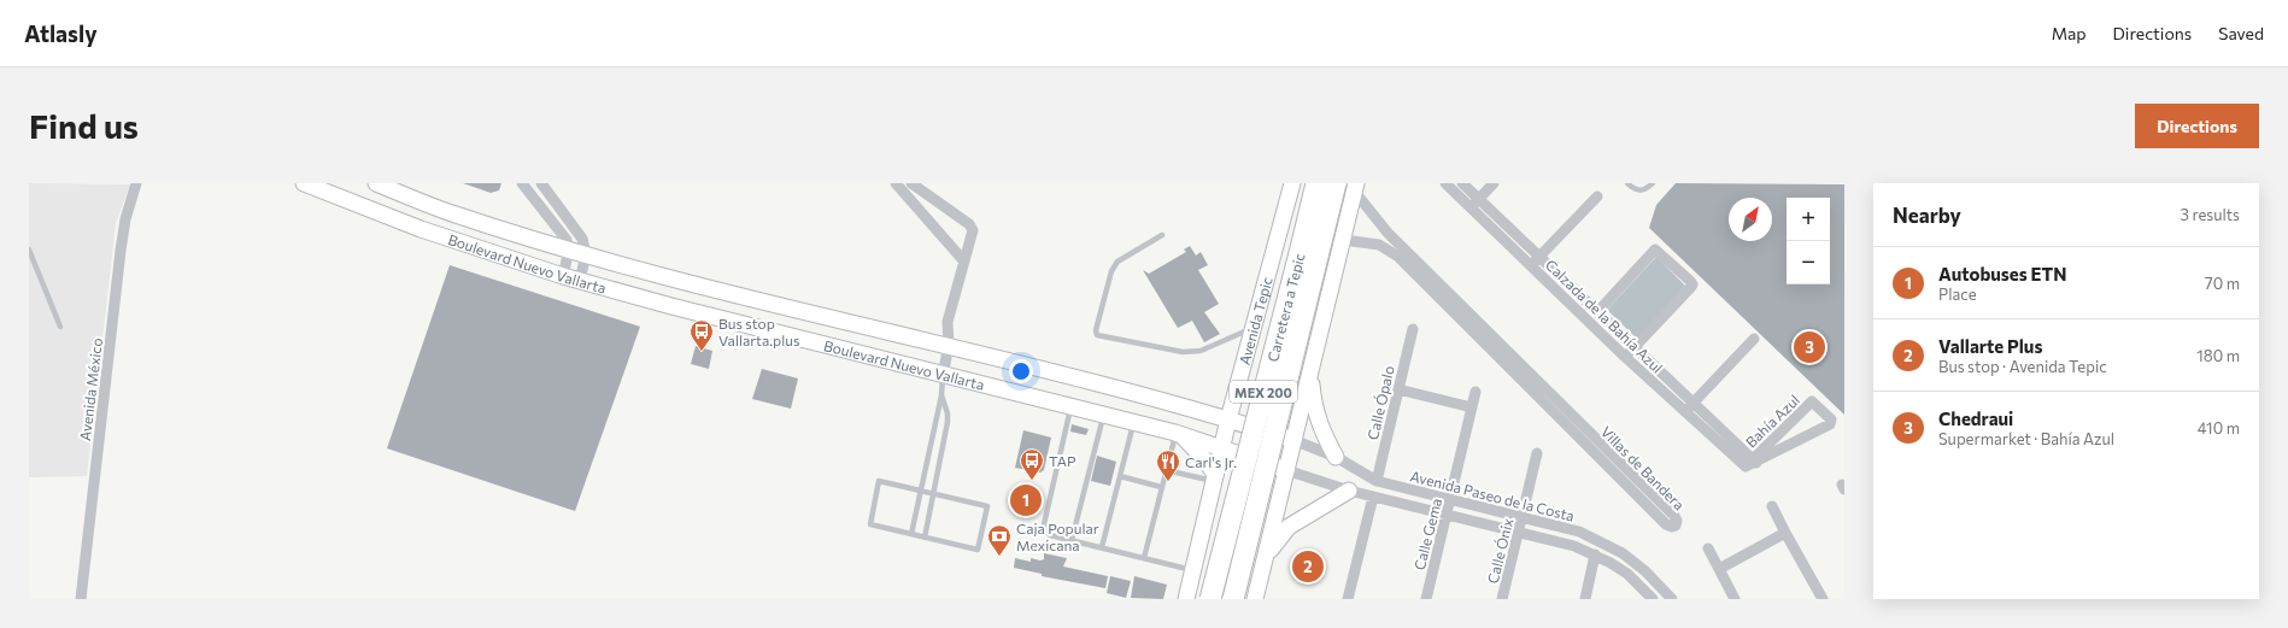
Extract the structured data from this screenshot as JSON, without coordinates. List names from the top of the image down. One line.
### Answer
{"streets":{"highway":["Carretera a Tepic","MEX 200"],"main road":["Boulevard Nuevo Vallarta","Avenida Tepic"],"street":["Calzada de la Bahía Azul","Avenida México","Calle Ópalo","Bahía Azul","Villas de Bandera","Avenida Paseo de la Costa","Calle Gema","Calle Ónix"]},"crossings":[["Boulevard Nuevo Vallarta","Avenida Tepic"],["Boulevard Nuevo Vallarta","Avenida Paseo de la Costa"],["Calzada de la Bahía Azul","Bahía Azul"],["Calle Ópalo","Avenida Paseo de la Costa"],["Avenida Paseo de la Costa","Calle Gema"],["Avenida Paseo de la Costa","Calle Ónix"]],"places":{"bus stop":["Bus stop Vallarta.plus","TAP"],"restaurant":["Carl's Jr."],"bank":["Caja Popular Mexicana"]},"north":"top right","page":{"header":"Atlasly","nav":["Map","Directions","Saved"],"buttons":"Directions","title":"Find us","heading":["Nearby","3 results"],"map_buttons":["+","−"],"list":[{"mark":"1","name":"Autobuses ETN","note":"Place","value":"70 m"},{"mark":"2","name":"Vallarte Plus","note":"Bus stop · Avenida Tepic","value":"180 m"},{"mark":"3","name":"Chedraui","note":"Supermarket · Bahía Azul","value":"410 m"}],"pins":["3","1","2"]}}
